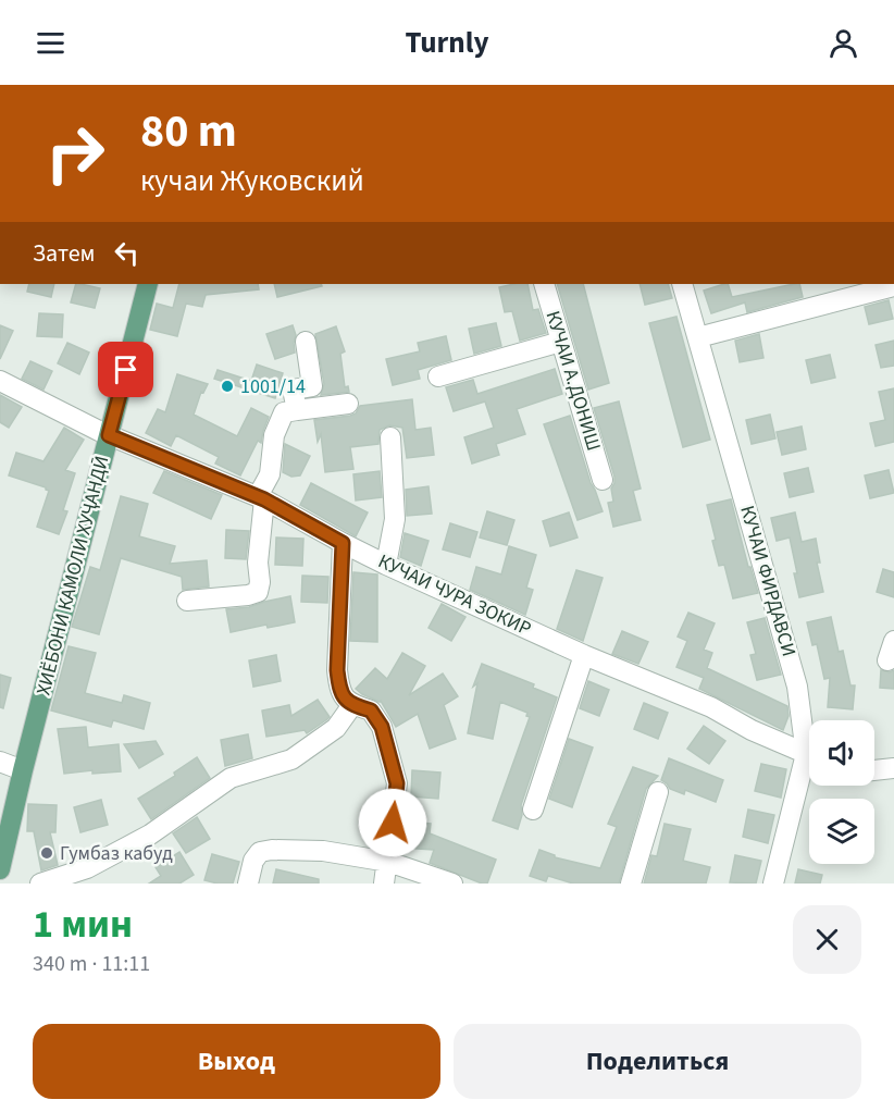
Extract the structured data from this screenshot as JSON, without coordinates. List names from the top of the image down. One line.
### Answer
{"streets":{"main road":["ХИЁБОНИ КАМОЛИ ХУҶАНДӢ"],"street":["КУЧАИ А.ДОНИШ","КУЧАИ ФИРДАВСИ","КУЧАИ ЧУРА ЗОКИР"]},"crossings":[["ХИЁБОНИ КАМОЛИ ХУҶАНДӢ","КУЧАИ ЧУРА ЗОКИР"]],"places":["1001/14","Гумбаз кабуд"],"page":{"header":"Turnly","turn":["80 m","кучаи Жуковский"],"then":"Затем","heading":["1 мин","340 m · 11:11"],"buttons":["Выход","Поделиться"]}}
